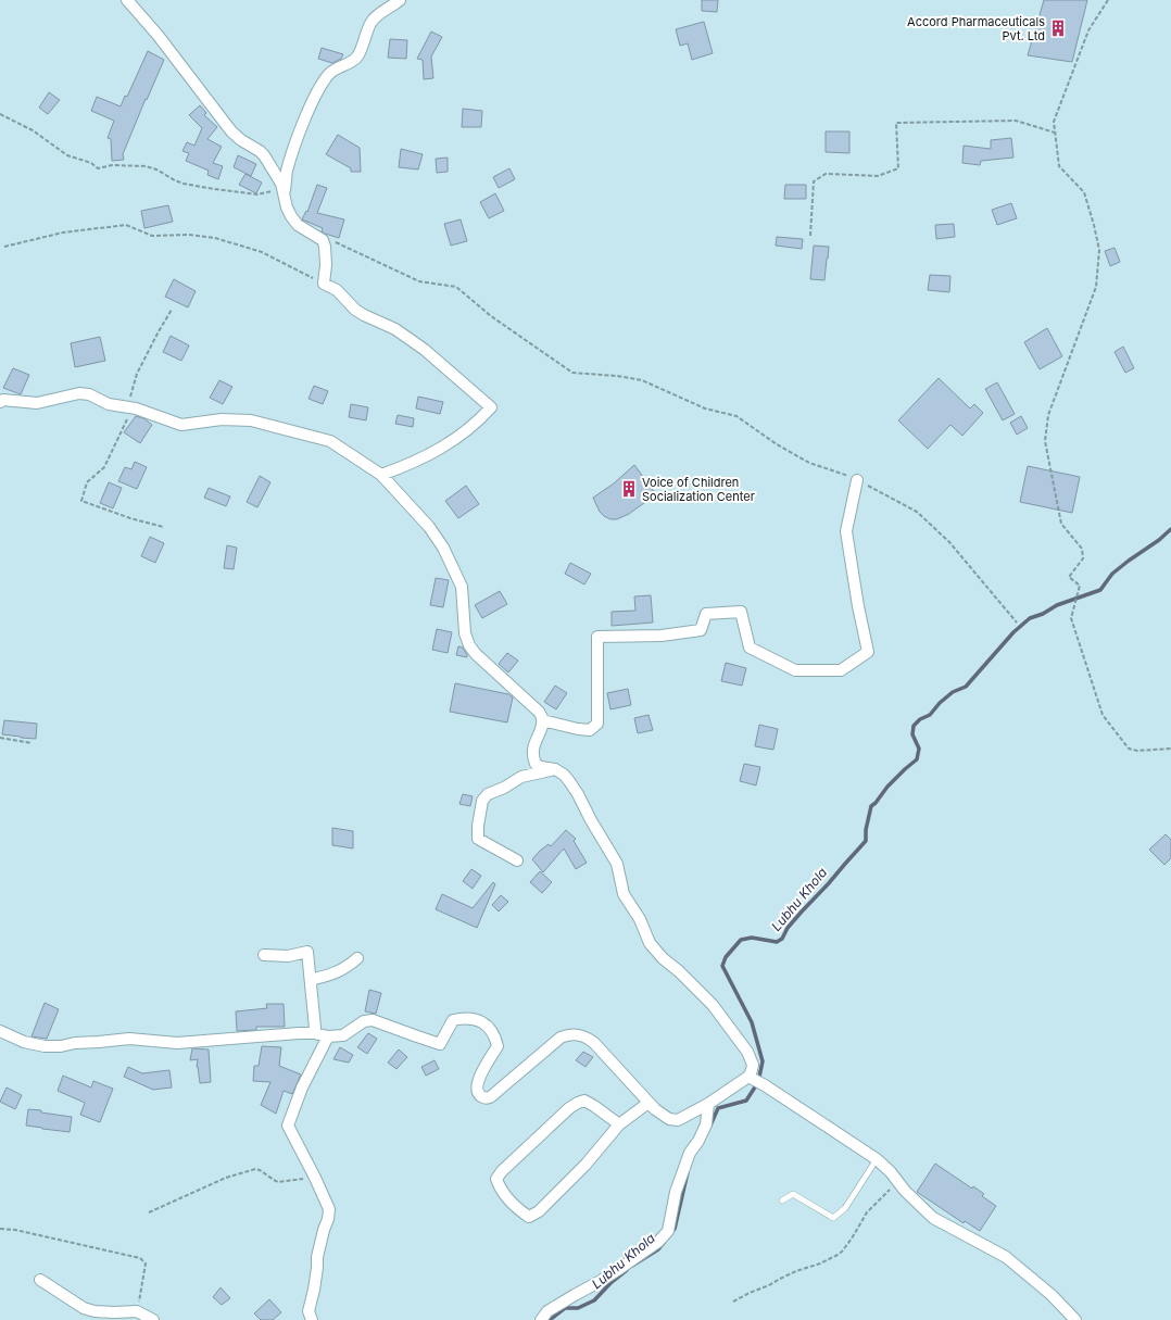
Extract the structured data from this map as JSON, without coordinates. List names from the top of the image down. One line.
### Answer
{"water":["Lubhu Khola"],"places":{"building":["Accord Pharmaceuticals Pvt. Ltd","Voice of Children Socialization Center"]}}
